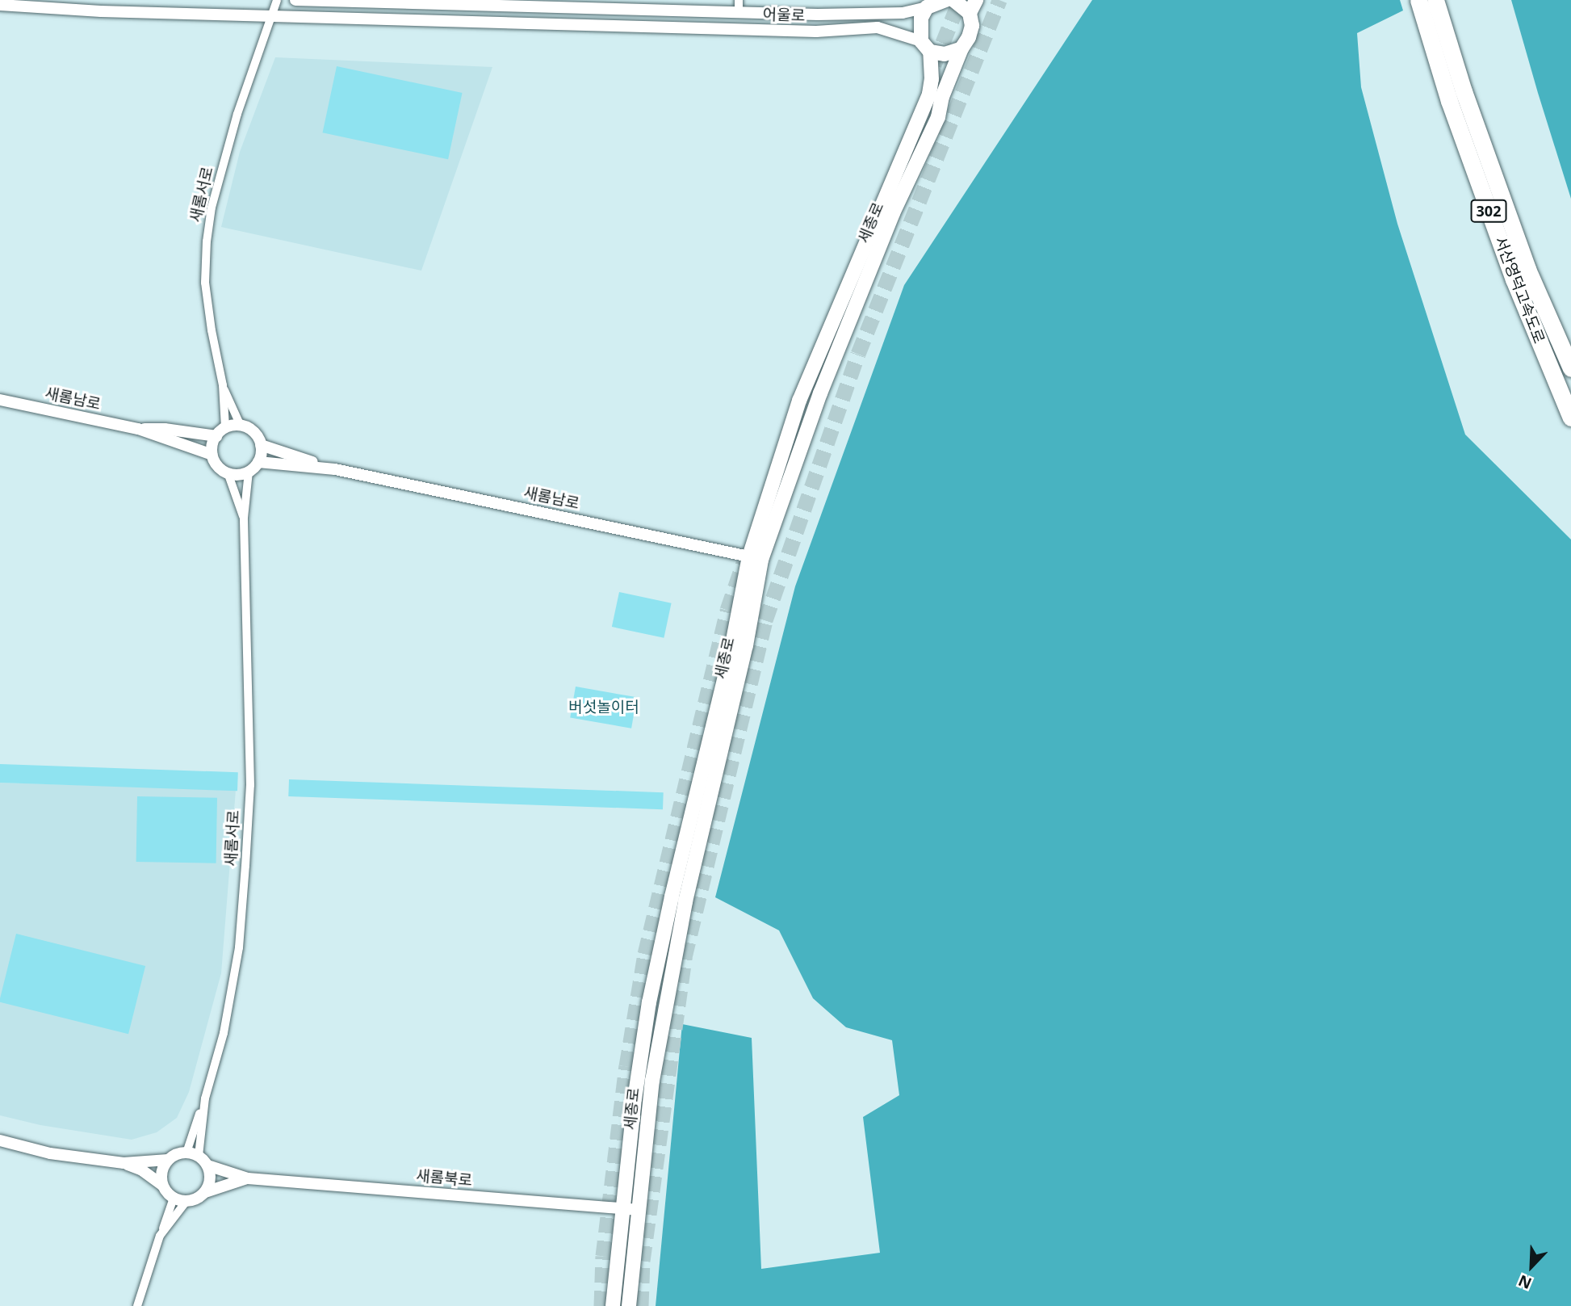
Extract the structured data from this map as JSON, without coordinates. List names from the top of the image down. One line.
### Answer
{"streets":{"highway":["302","서산영덕고속도로"],"main road":["세종로"],"street":["어울로","새롬서로","새롬남로","새롬북로"]},"crossings":[["어울로","새롬서로"],["어울로","세종로"],["새롬서로","새롬북로"],["세종로","새롬남로"],["세종로","새롬북로"]],"parks":["버섯놀이터"],"north":"bottom left"}
